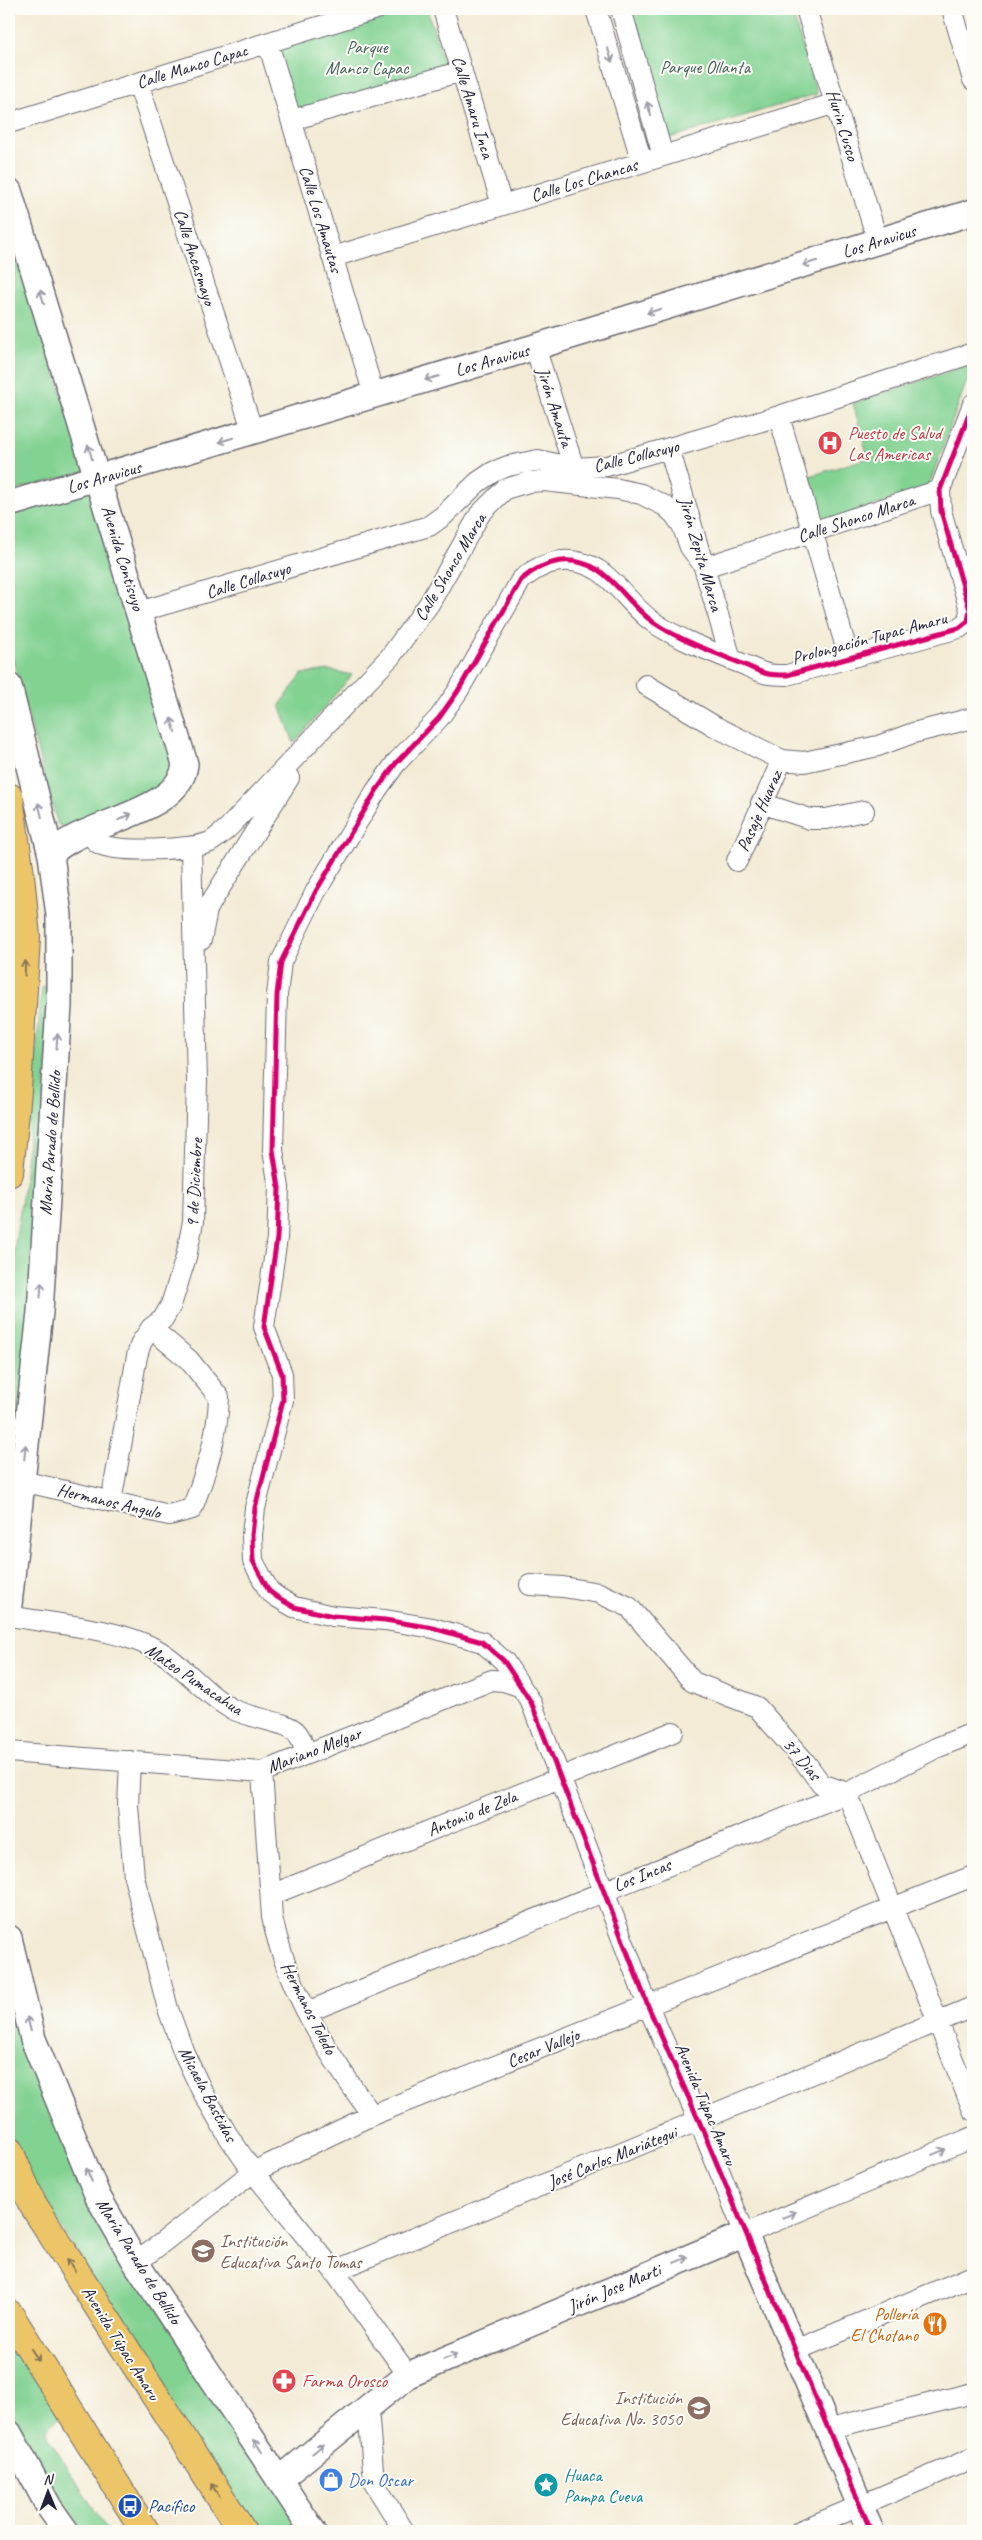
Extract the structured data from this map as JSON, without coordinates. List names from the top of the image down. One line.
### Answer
{"streets":{"main road":["Avenida Túpac Amaru"],"street":["Calle Manco Capac","Calle Amaru Inca","Hurin Cusco","Calle Los Chancas","Calle Los Amautas","Los Aravicus","Calle Ancasmayo","Jirón Amauta","Calle Collasuyo","Calle Shonco Marca","Jirón Zepita Marca","Avenida Contisuyo","Prolongación Tupac Amaru","Pasaje Huaraz","María Parado de Bellido","9 de Diciembre","Hermanos Angulo","Mateo Pumacahua","Mariano Melgar","37 Dias","Antonio de Zela","Los Incas","Hermanos Toledo","Cesar Vallejo","Micaela Bastidas","José Carlos Mariátegui","Jirón Jose Marti"]},"crossings":[["Calle Manco Capac","Calle Los Amautas"],["Calle Manco Capac","Calle Ancasmayo"],["Calle Amaru Inca","Calle Los Chancas"],["Hurin Cusco","Calle Los Chancas"],["Hurin Cusco","Los Aravicus"],["Calle Los Chancas","Calle Los Amautas"],["Calle Los Amautas","Los Aravicus"],["Los Aravicus","Calle Ancasmayo"],["Los Aravicus","Jirón Amauta"],["Los Aravicus","Avenida Contisuyo"],["Jirón Amauta","Calle Collasuyo"],["Calle Collasuyo","Jirón Zepita Marca"],["Calle Collasuyo","Avenida Contisuyo"],["Calle Shonco Marca","Jirón Zepita Marca"],["Calle Shonco Marca","Avenida Contisuyo"],["Calle Shonco Marca","Prolongación Tupac Amaru"],["Calle Shonco Marca","9 de Diciembre"],["Jirón Zepita Marca","Prolongación Tupac Amaru"],["Avenida Contisuyo","María Parado de Bellido"],["Prolongación Tupac Amaru","Mariano Melgar"],["Prolongación Tupac Amaru","Avenida Túpac Amaru"],["María Parado de Bellido","Hermanos Angulo"],["María Parado de Bellido","Cesar Vallejo"],["María Parado de Bellido","Jirón Jose Marti"],["9 de Diciembre","Hermanos Angulo"],["Mateo Pumacahua","Mariano Melgar"],["Mariano Melgar","Hermanos Toledo"],["Mariano Melgar","Micaela Bastidas"],["Mariano Melgar","Avenida Túpac Amaru"],["37 Dias","Los Incas"],["Antonio de Zela","Hermanos Toledo"],["Antonio de Zela","Avenida Túpac Amaru"],["Los Incas","Hermanos Toledo"],["Los Incas","Avenida Túpac Amaru"],["Hermanos Toledo","Cesar Vallejo"],["Cesar Vallejo","Micaela Bastidas"],["Cesar Vallejo","Avenida Túpac Amaru"],["Micaela Bastidas","José Carlos Mariátegui"],["Micaela Bastidas","Jirón Jose Marti"],["Avenida Túpac Amaru","José Carlos Mariátegui"],["Avenida Túpac Amaru","Jirón Jose Marti"]],"one_way":["Los Aravicus","Avenida Contisuyo","María Parado de Bellido","Jirón Jose Marti"],"parks":["Parque Manco Capac","Parque Ollanta"],"places":{"hospital":["Puesto de Salud Las Americas"],"school or university":["Institución Educativa Santo Tomas","Institución Educativa No. 3050"],"restaurant":["Pollería El Chotano"],"pharmacy":["Farma Orosco"],"shop":["Don Oscar"],"place":["Huaca Pampa Cueva"],"bus stop":["Pacífico"]},"north":"top"}
